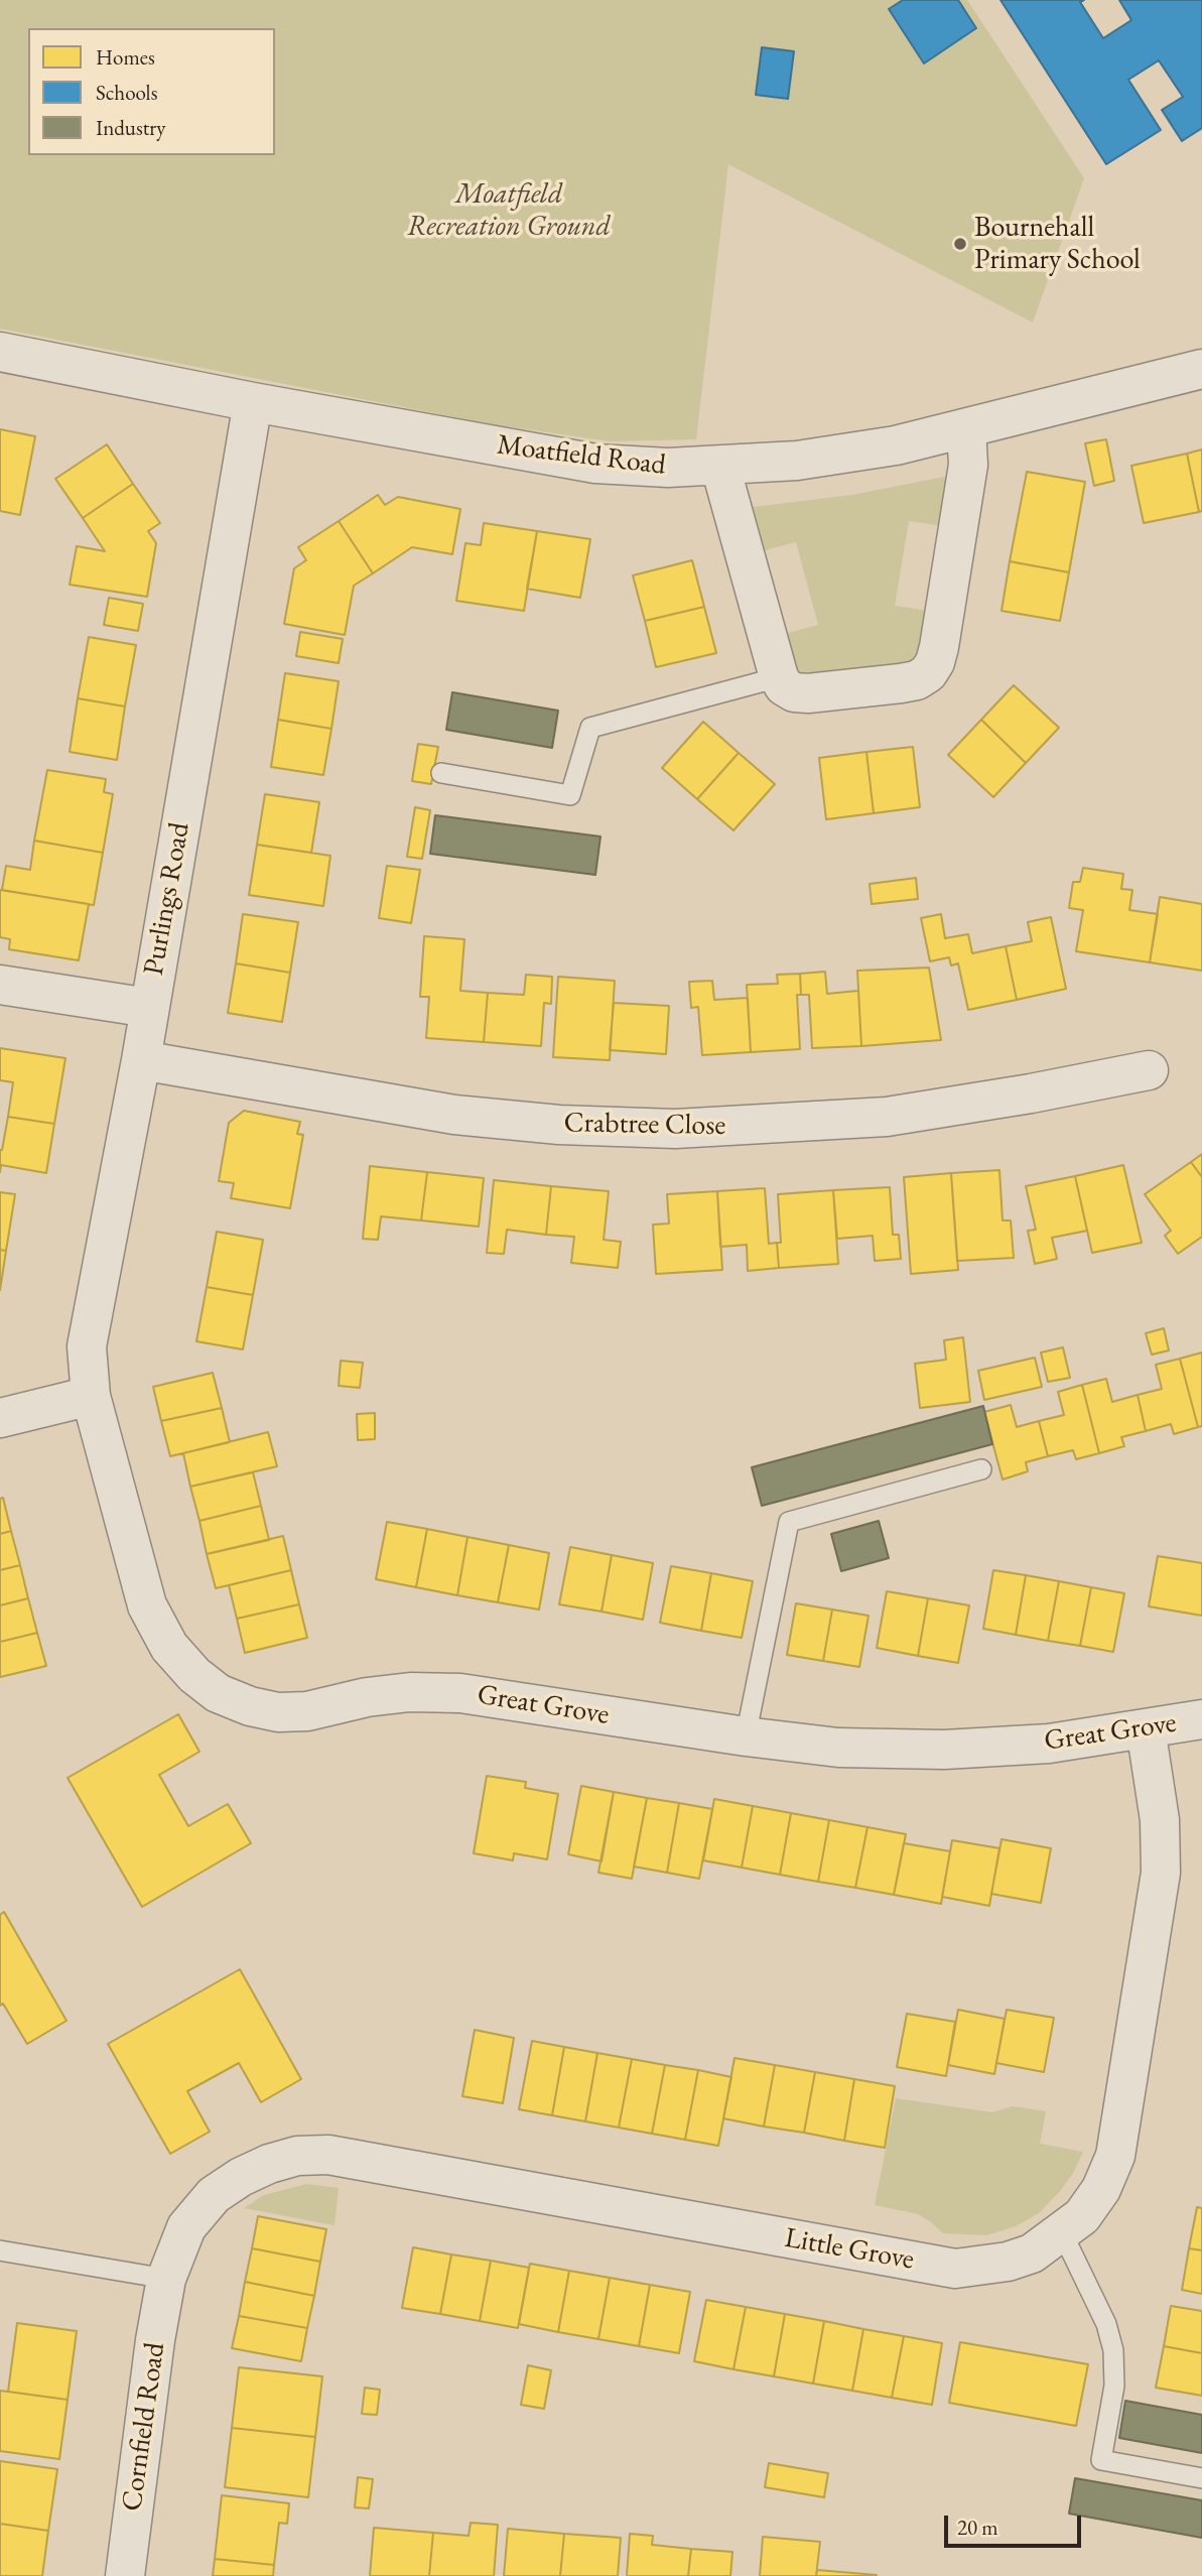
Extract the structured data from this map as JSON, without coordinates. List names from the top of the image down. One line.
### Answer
{"streets":{"street":["Moatfield Road","Purlings Road","Crabtree Close","Great Grove","Little Grove","Cornfield Road"]},"crossings":[["Moatfield Road","Purlings Road"],["Purlings Road","Crabtree Close"],["Purlings Road","Great Grove"],["Great Grove","Little Grove"],["Little Grove","Cornfield Road"]],"parks":["Moatfield Recreation Ground"],"places":["Bournehall Primary School"],"legend":["Homes","Schools","Industry"],"scale_bar":"20 m"}
